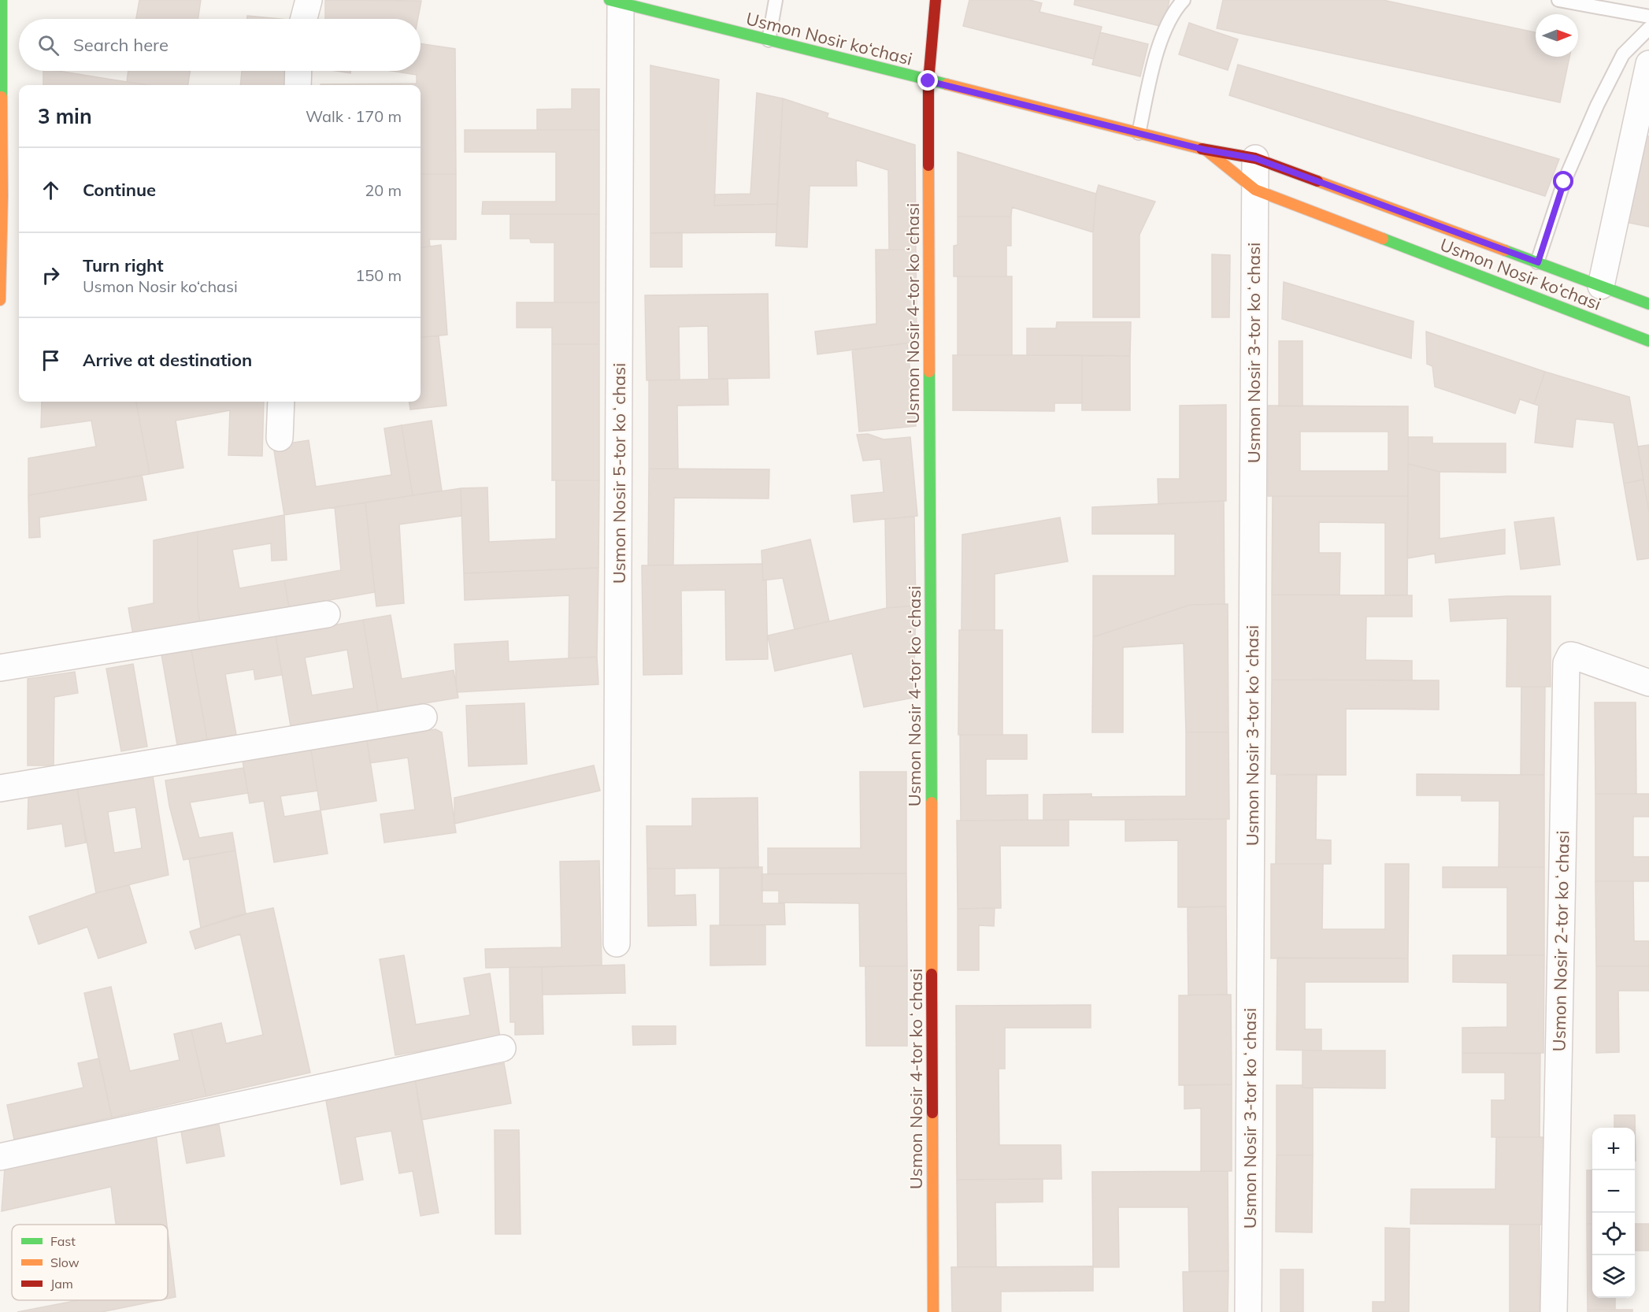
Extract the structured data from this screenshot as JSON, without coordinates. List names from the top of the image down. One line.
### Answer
{"streets":{"street":["Usmon Nosir ko‘chasi","Usmon Nosir 4-tor koʻchasi","Usmon Nosir 3-tor koʻchasi","Usmon Nosir 5-tor koʻchasi","Usmon Nosir 2-tor koʻchasi"]},"crossings":[["Usmon Nosir ko‘chasi","Usmon Nosir 4-tor koʻchasi"],["Usmon Nosir ko‘chasi","Usmon Nosir 3-tor koʻchasi"],["Usmon Nosir ko‘chasi","Usmon Nosir 5-tor koʻchasi"]],"legend":["Fast","Slow","Jam"],"north":"right","page":{"search":"Search here","heading":["3 min","Walk · 170 m"],"list":[["Continue","20 m"],["Turn right","Usmon Nosir ko‘chasi","150 m"],"Arrive at destination"],"map_buttons":["+","−"]}}
